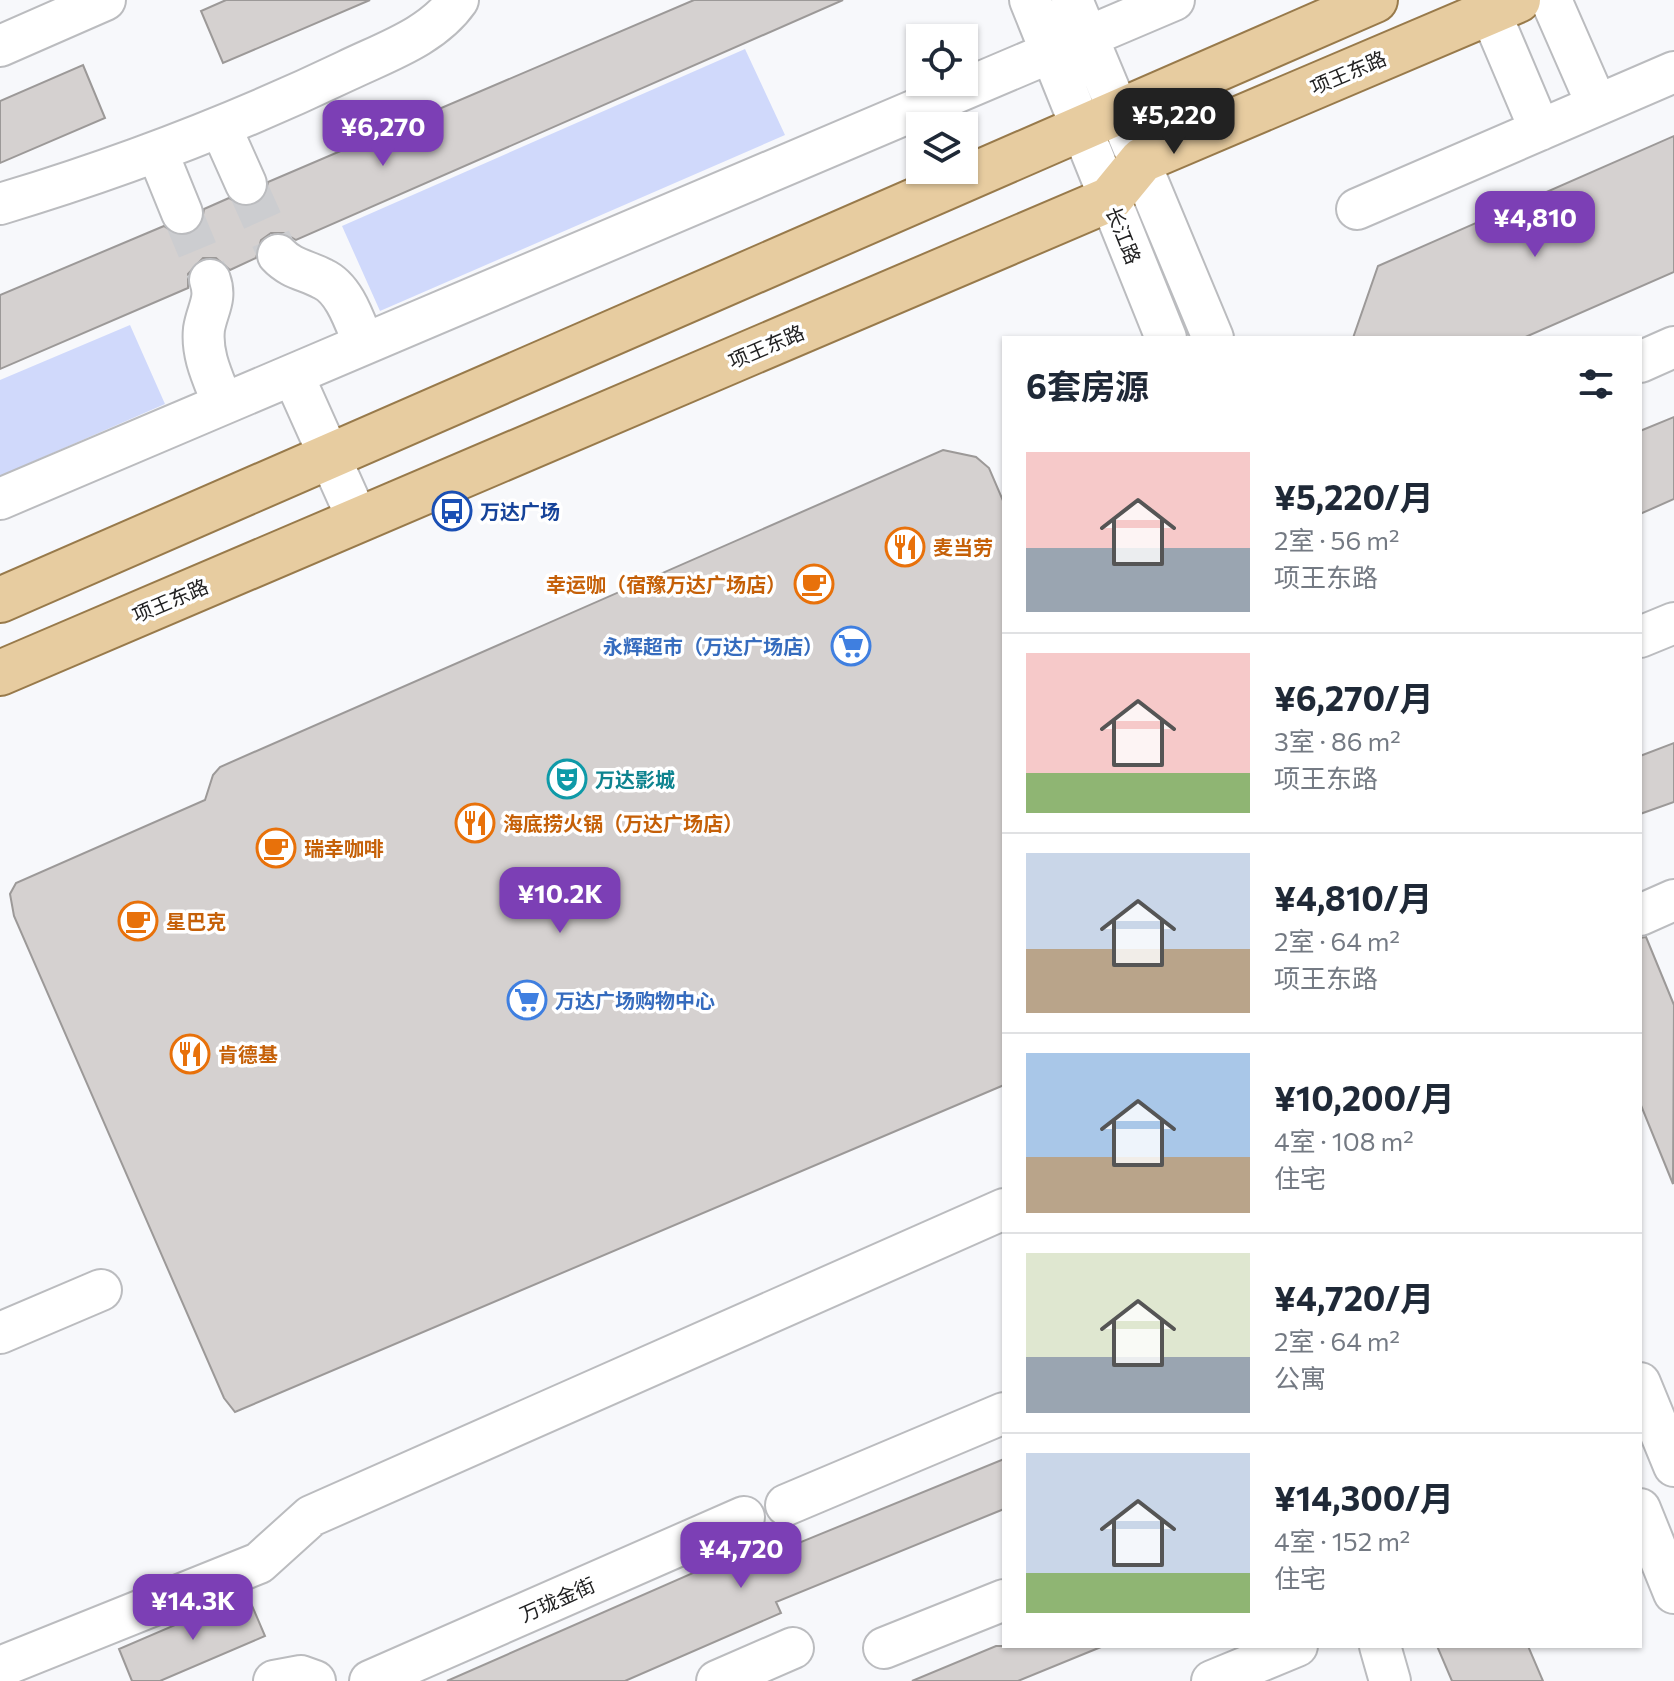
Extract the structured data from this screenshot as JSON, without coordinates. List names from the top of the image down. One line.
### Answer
{"streets":{"main road":["项王东路"],"street":["长江路","万珑金街"]},"crossings":[["项王东路","长江路"]],"places":{"bus stop":["万达广场"],"restaurant":["麦当劳","海底捞火锅（万达广场店）","肯德基"],"cafe":["幸运咖（宿豫万达广场店）","瑞幸咖啡","星巴克"],"supermarket":["永辉超市（万达广场店）","万达广场购物中心"],"theatre":["万达影城"]},"page":{"price":["¥5,220","¥6,270","¥4,810","¥10.2K","¥4,720","¥14.3K"],"heading":"6套房源","list":[{"name":"¥5,220/月","note":"2室 · 56 m² · 项王东路"},{"name":"¥6,270/月","note":"3室 · 86 m² · 项王东路"},{"name":"¥4,810/月","note":"2室 · 64 m² · 项王东路"},{"name":"¥10,200/月","note":"4室 · 108 m² · 住宅"},{"name":"¥4,720/月","note":"2室 · 64 m² · 公寓"},{"name":"¥14,300/月","note":"4室 · 152 m² · 住宅"}]}}
